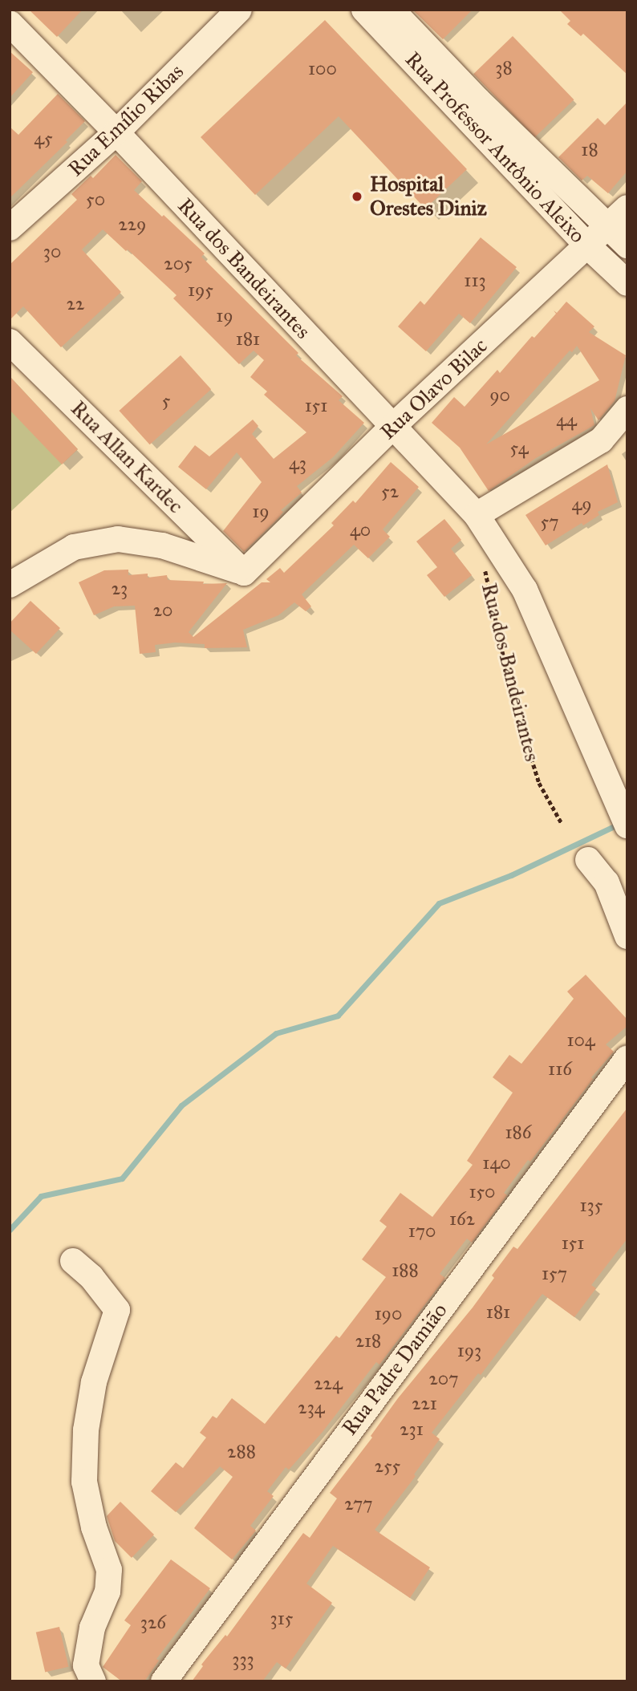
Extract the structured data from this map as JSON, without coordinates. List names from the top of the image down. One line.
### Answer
{"streets":{"street":["Rua Emílio Ribas","Rua Professor Antônio Aleixo","Rua dos Bandeirantes","Rua Olavo Bilac","Rua Allan Kardec","Rua Padre Damião"]},"crossings":[["Rua Emílio Ribas","Rua dos Bandeirantes"],["Rua Professor Antônio Aleixo","Rua Olavo Bilac"],["Rua dos Bandeirantes","Rua Olavo Bilac"],["Rua Olavo Bilac","Rua Allan Kardec"]],"places":["Hospital Orestes Diniz"],"house_numbers":["38","100","45","18","50","229","30","205","113","195","22","19","181","90","5","151","44","54","43","52","49","19","57","40","23","20","104","116","186","140","150","135","162","170","151","188","157","181","190","218","193","207","224","221","234","231","288","255","277","315","326","333"]}
